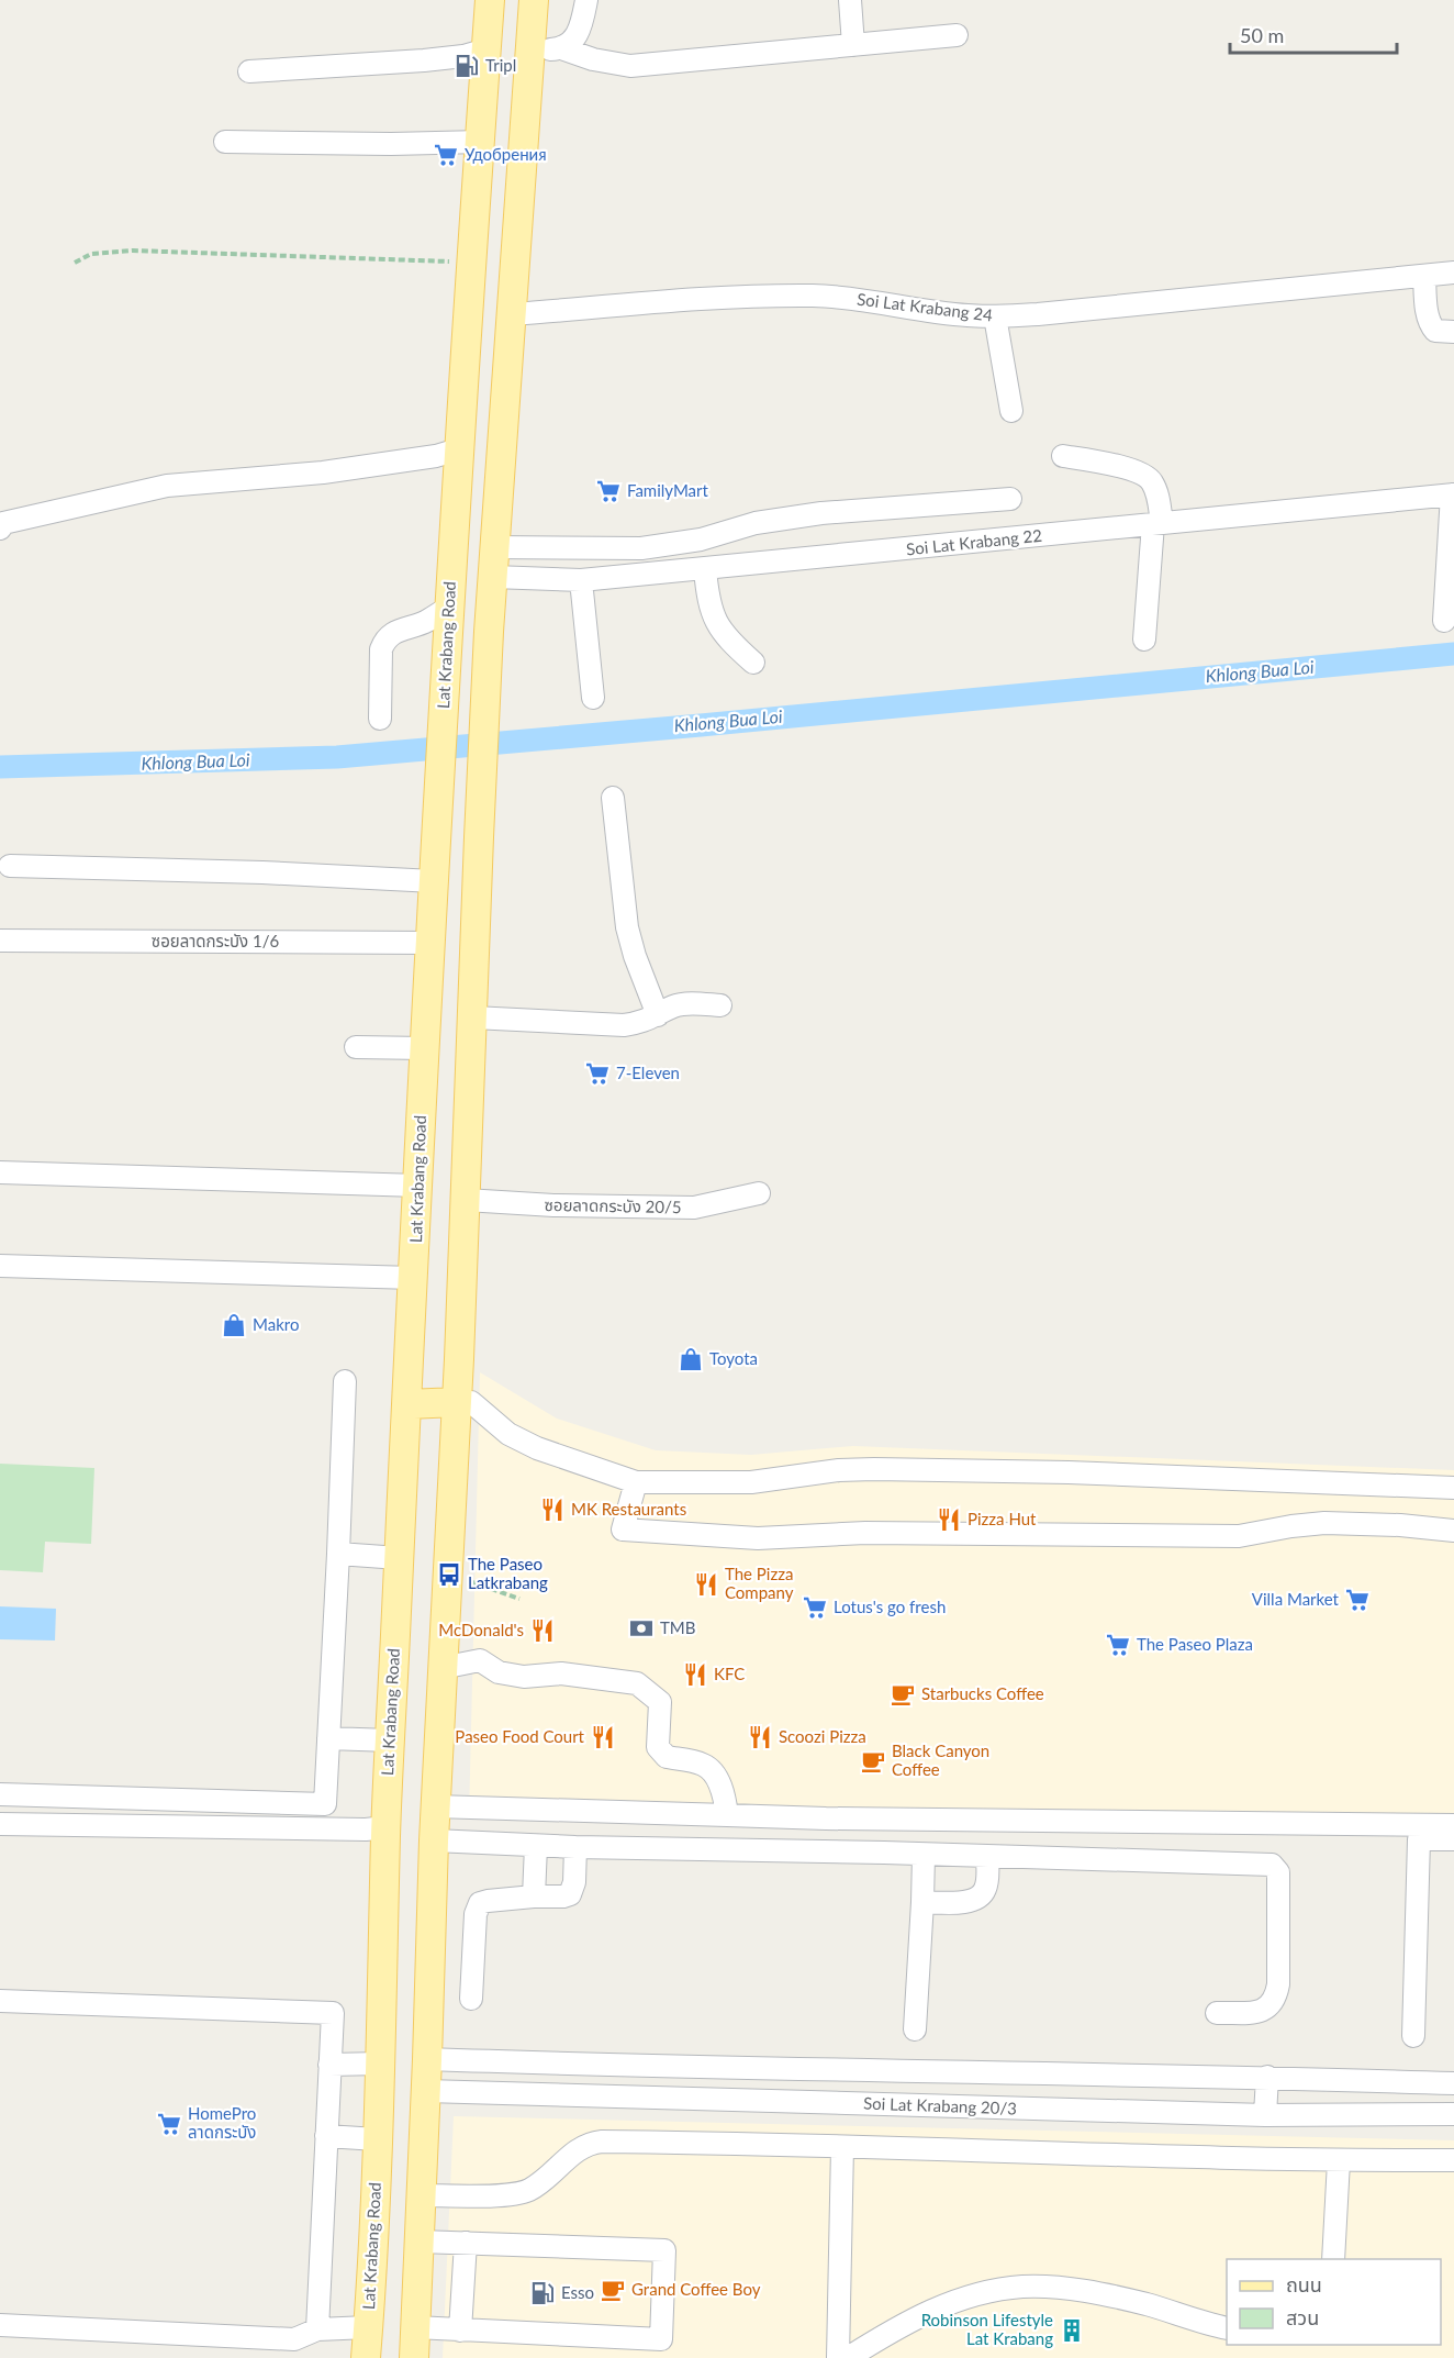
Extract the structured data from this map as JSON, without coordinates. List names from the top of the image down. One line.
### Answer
{"streets":{"main road":["Lat Krabang Road"],"street":["Soi Lat Krabang 24","Soi Lat Krabang 22","ซอยลาดกระบัง 1/6","ซอยลาดกระบัง 20/5","Soi Lat Krabang 20/3"]},"crossings":[["Lat Krabang Road","ซอยลาดกระบัง 1/6"]],"water":["Khlong Bua Loi"],"places":{"fuel station":["Tripl","Esso"],"supermarket":["Удобрения","FamilyMart","7-Eleven","Villa Market","Lotus's go fresh","The Paseo Plaza","HomePro ลาดกระบัง"],"shop":["Makro","Toyota"],"restaurant":["MK Restaurants","Pizza Hut","The Pizza Company","McDonald's","KFC","Paseo Food Court","Scoozi Pizza"],"bus stop":["The Paseo Latkrabang"],"bank":["TMB"],"cafe":["Starbucks Coffee","Black Canyon Coffee","Grand Coffee Boy"],"building":["Robinson Lifestyle Lat Krabang"]},"legend":["ถนน","สวน"],"scale_bar":"50 m"}
